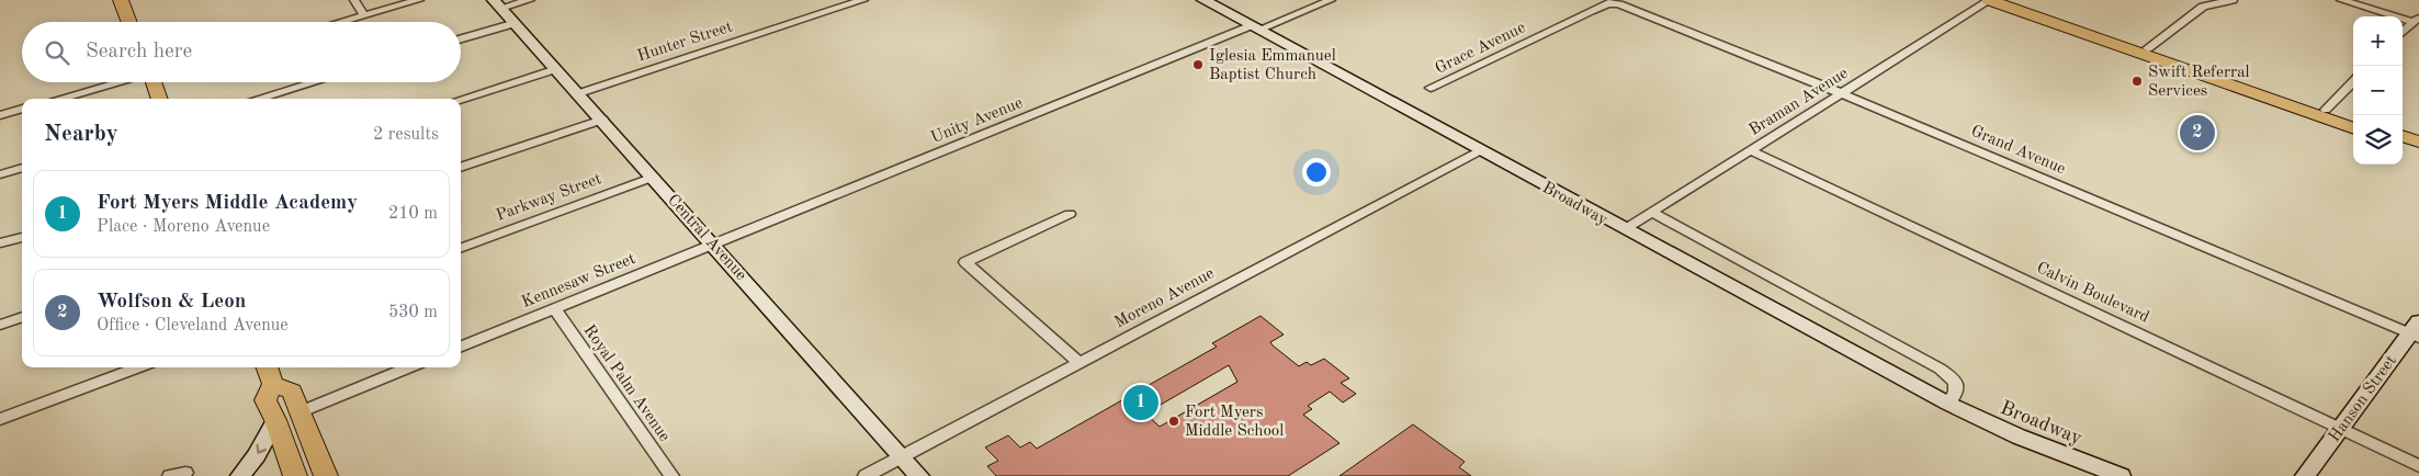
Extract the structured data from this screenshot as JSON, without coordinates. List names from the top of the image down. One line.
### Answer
{"streets":{"street":["Hunter Street","Grace Avenue","Braman Avenue","Unity Avenue","Grand Avenue","Parkway Street","Broadway","Central Avenue","Kennesaw Street","Calvin Boulevard","Moreno Avenue","Royal Palm Avenue","Hanson Street"]},"crossings":[["Hunter Street","Central Avenue"],["Grace Avenue","Grand Avenue"],["Braman Avenue","Grand Avenue"],["Braman Avenue","Broadway"],["Braman Avenue","Calvin Boulevard"],["Unity Avenue","Broadway"],["Unity Avenue","Central Avenue"],["Unity Avenue","Kennesaw Street"],["Grand Avenue","Hanson Street"],["Parkway Street","Central Avenue"],["Broadway","Moreno Avenue"],["Central Avenue","Kennesaw Street"],["Central Avenue","Moreno Avenue"],["Kennesaw Street","Royal Palm Avenue"],["Calvin Boulevard","Hanson Street"]],"places":["Iglesia Emmanuel Baptist Church","Swift Referral Services","Fort Myers Middle School"],"page":{"map_buttons":["+","−"],"search":"Search here","heading":["Nearby","2 results"],"pins":["2","1"],"list":[{"mark":"1","name":"Fort Myers Middle Academy","note":"Place · Moreno Avenue","value":"210 m"},{"mark":"2","name":"Wolfson & Leon","note":"Office · Cleveland Avenue","value":"530 m"}]}}
